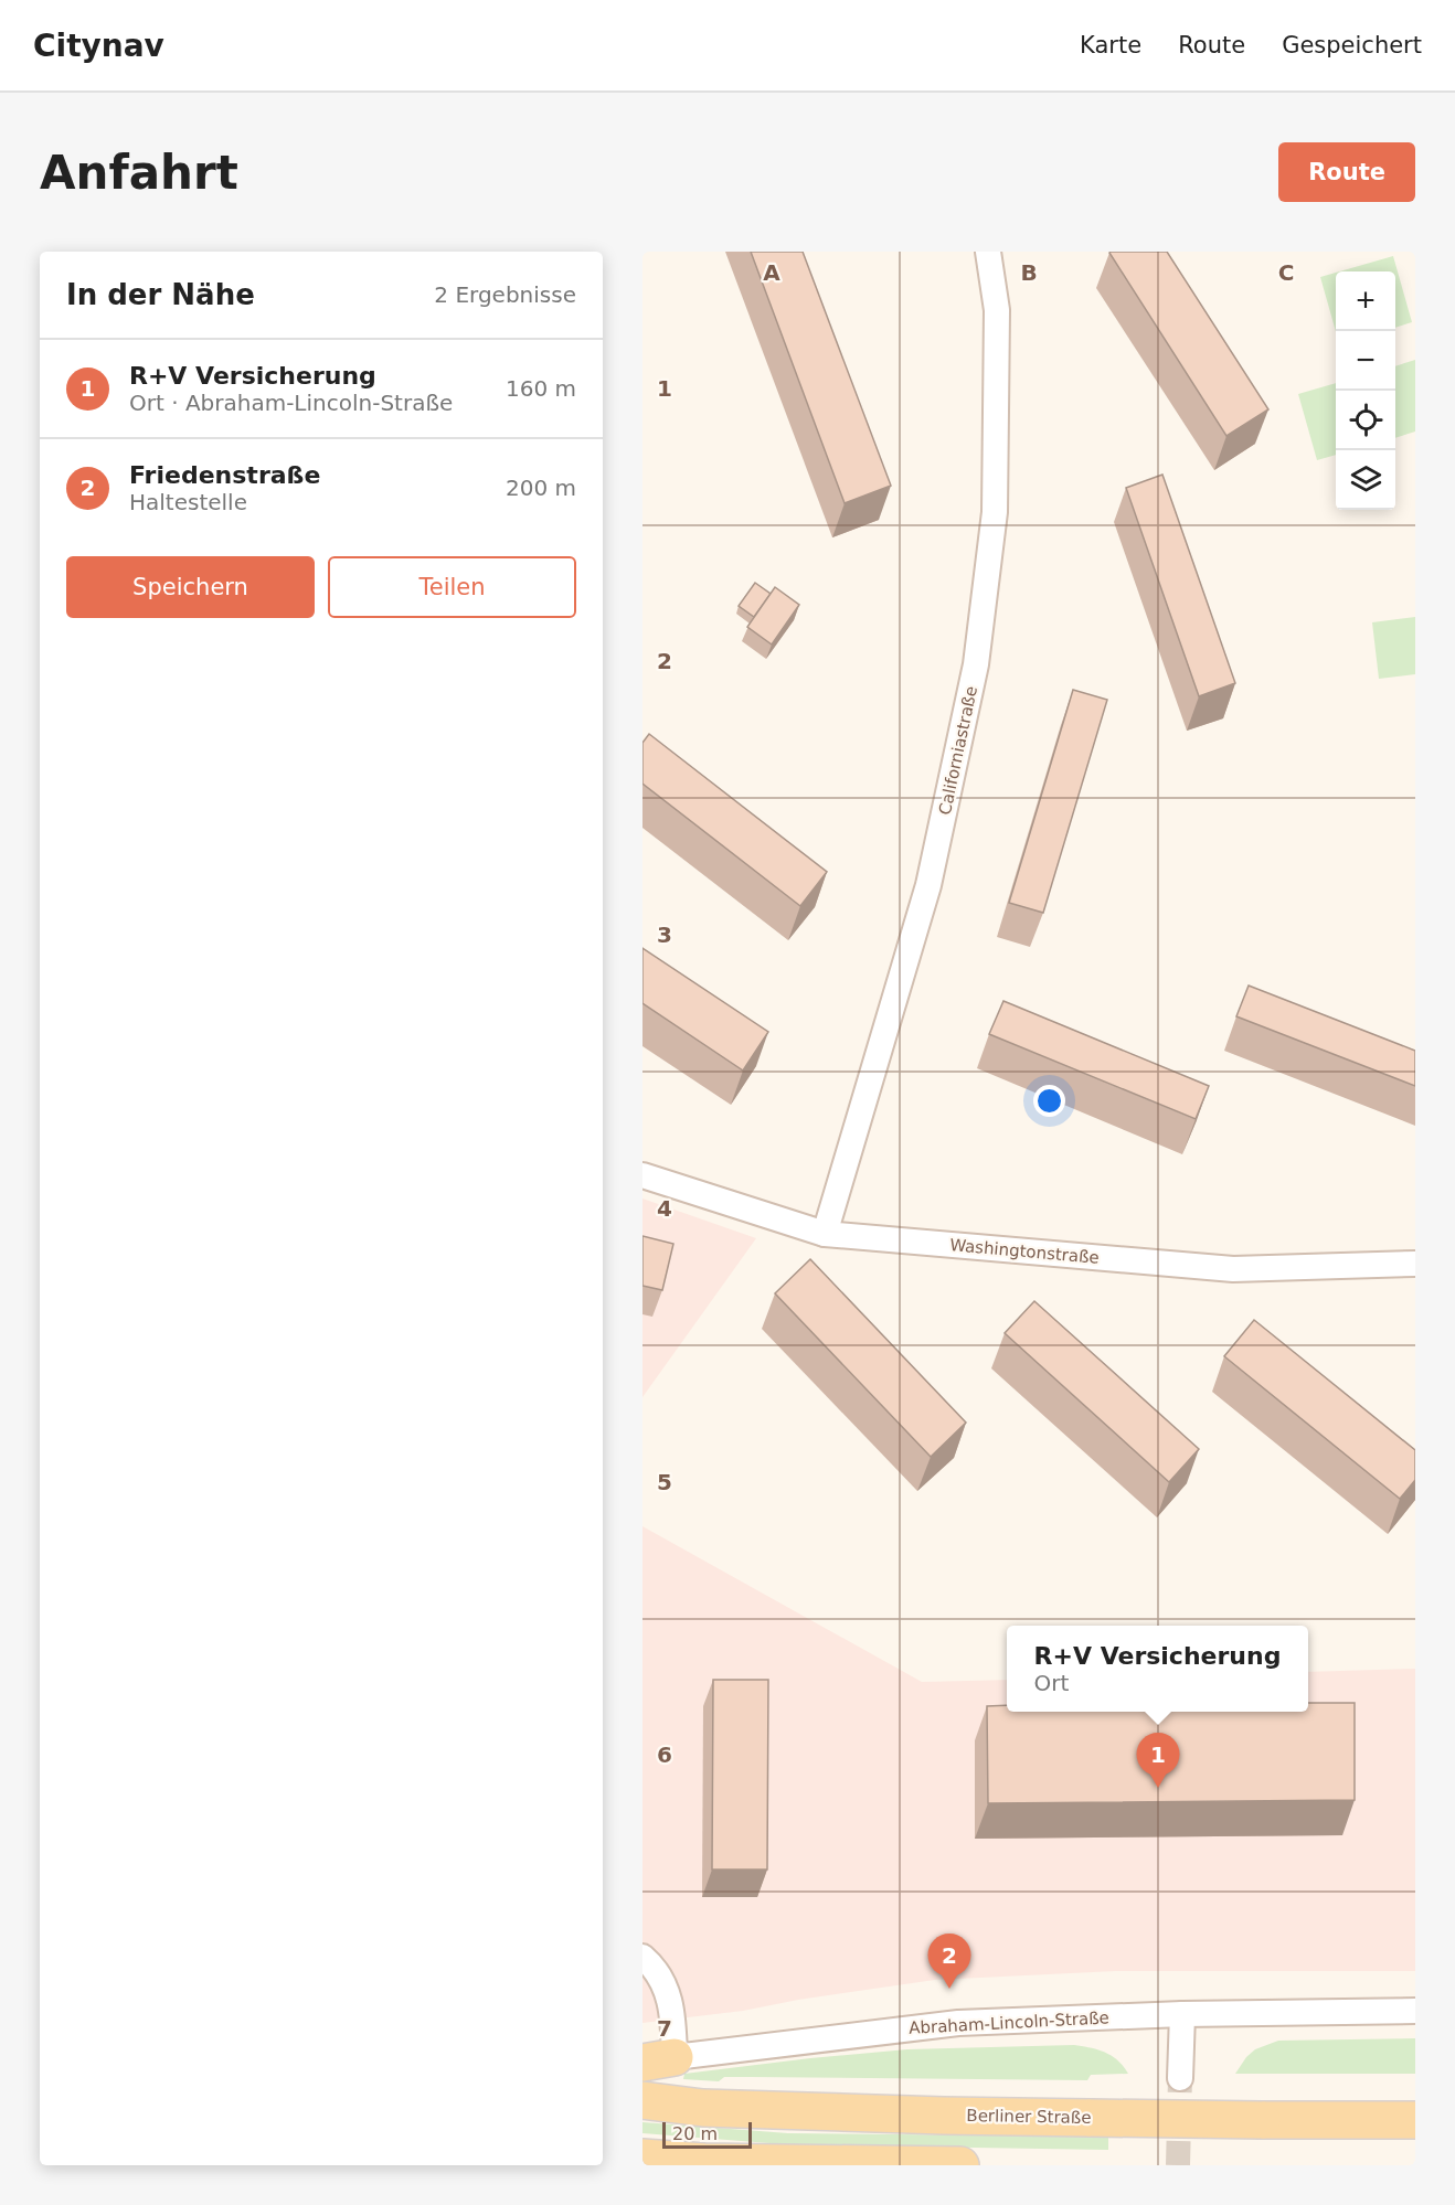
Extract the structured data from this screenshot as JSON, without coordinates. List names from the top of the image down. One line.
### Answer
{"streets":{"main road":["Berliner Straße"],"street":["Californiastraße","Washingtonstraße","Abraham-Lincoln-Straße"]},"crossings":[["Californiastraße","Washingtonstraße"]],"scale_bar":"20 m","page":{"header":"Citynav","nav":["Karte","Route","Gespeichert"],"buttons":["Route",["Speichern","Teilen"]],"title":"Anfahrt","heading":["In der Nähe","2 Ergebnisse"],"map_buttons":["+","−"],"list":[{"mark":"1","name":"R+V Versicherung","note":"Ort · Abraham-Lincoln-Straße","value":"160 m"},{"mark":"2","name":"Friedenstraße","note":"Haltestelle","value":"200 m"}],"popup":["R+V Versicherung","Ort"],"pins":["1","2"],"scale":"20 m"},"grid":{"columns":["A","B","C"],"rows":["1","2","3","4","5","6","7"]}}
